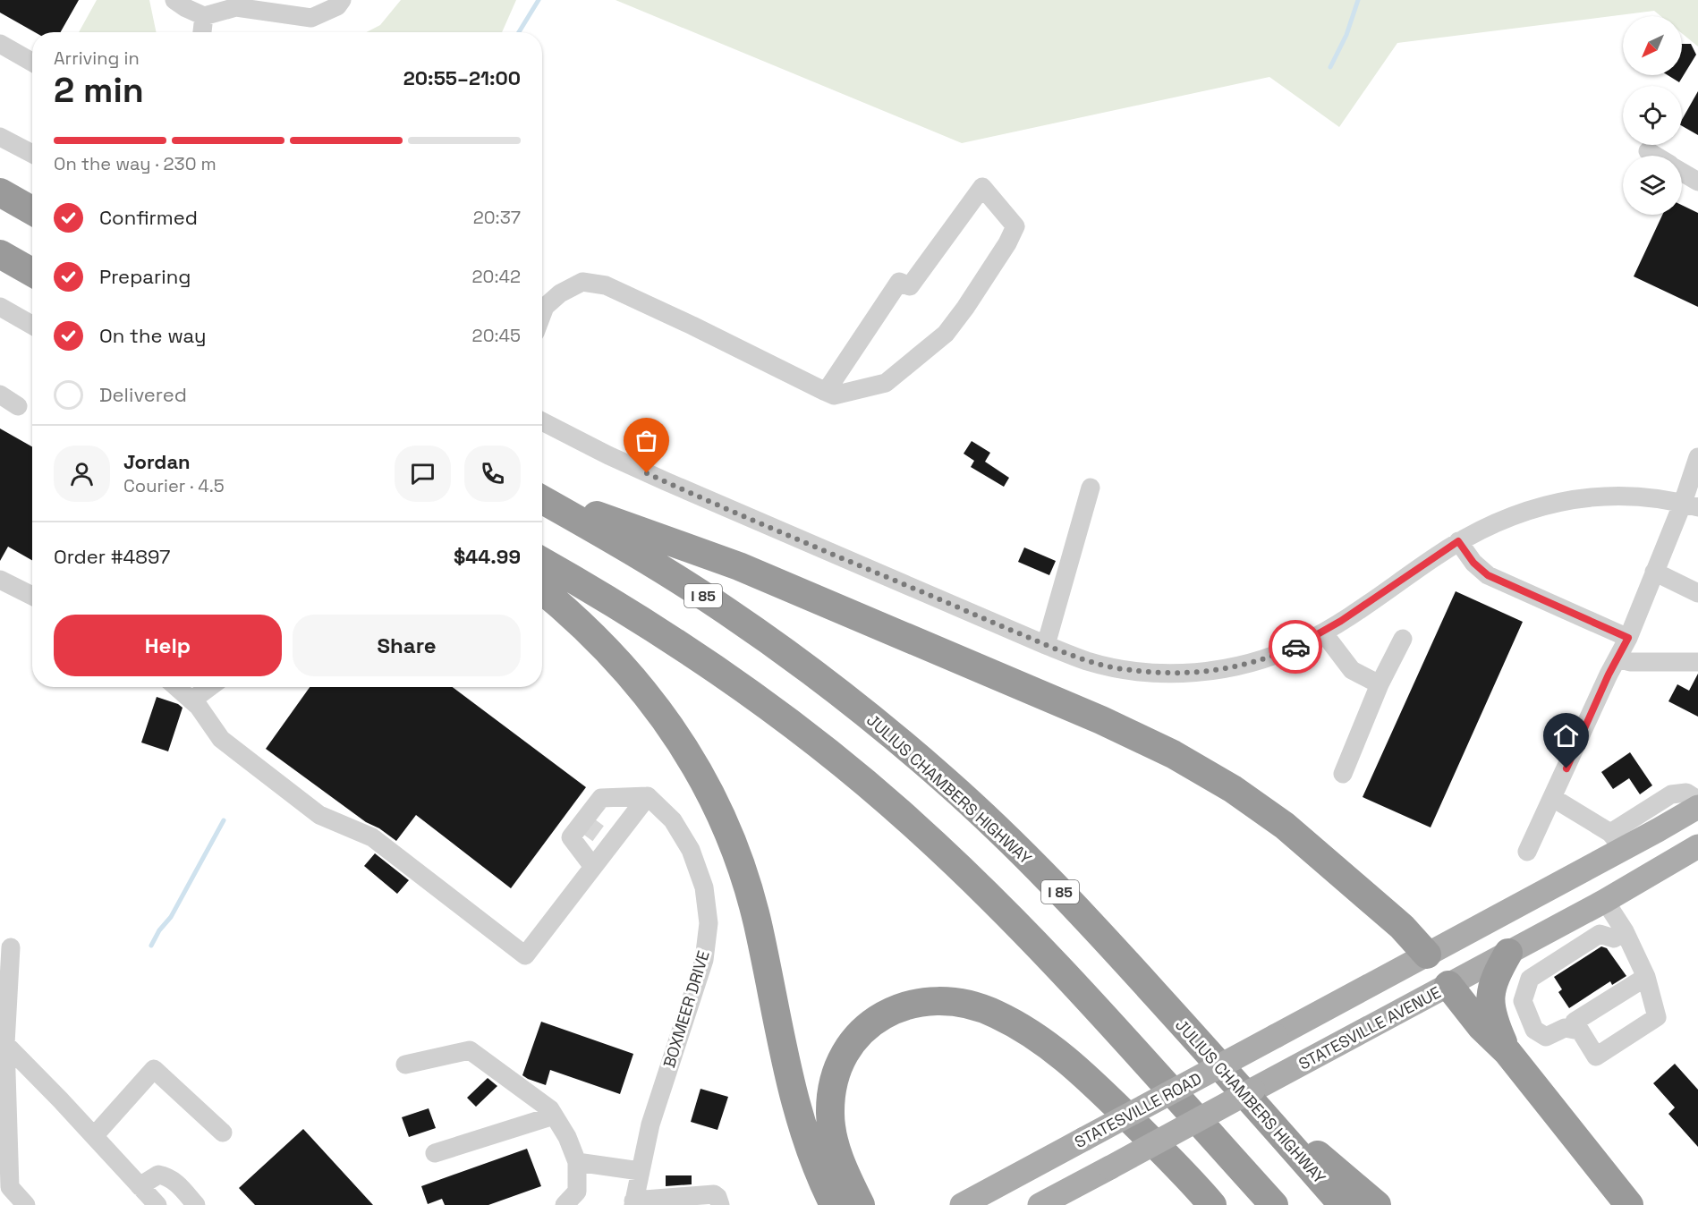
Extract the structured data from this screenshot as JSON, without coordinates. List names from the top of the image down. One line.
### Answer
{"streets":{"highway":["I 85","JULIUS CHAMBERS HIGHWAY"],"main road":["STATESVILLE AVENUE","STATESVILLE ROAD"],"street":["BOXMEER DRIVE"]},"north":"bottom left","page":{"heading":["2 min","Arriving in","20:55–21:00"],"panel":["Jordan","Courier · 4.5","Order #4897","$44.99"],"bar":"On the way · 230 m","list":[["Confirmed","20:37"],["Preparing","20:42"],["On the way","20:45"],"Delivered"],"buttons":["Help","Share"]}}
